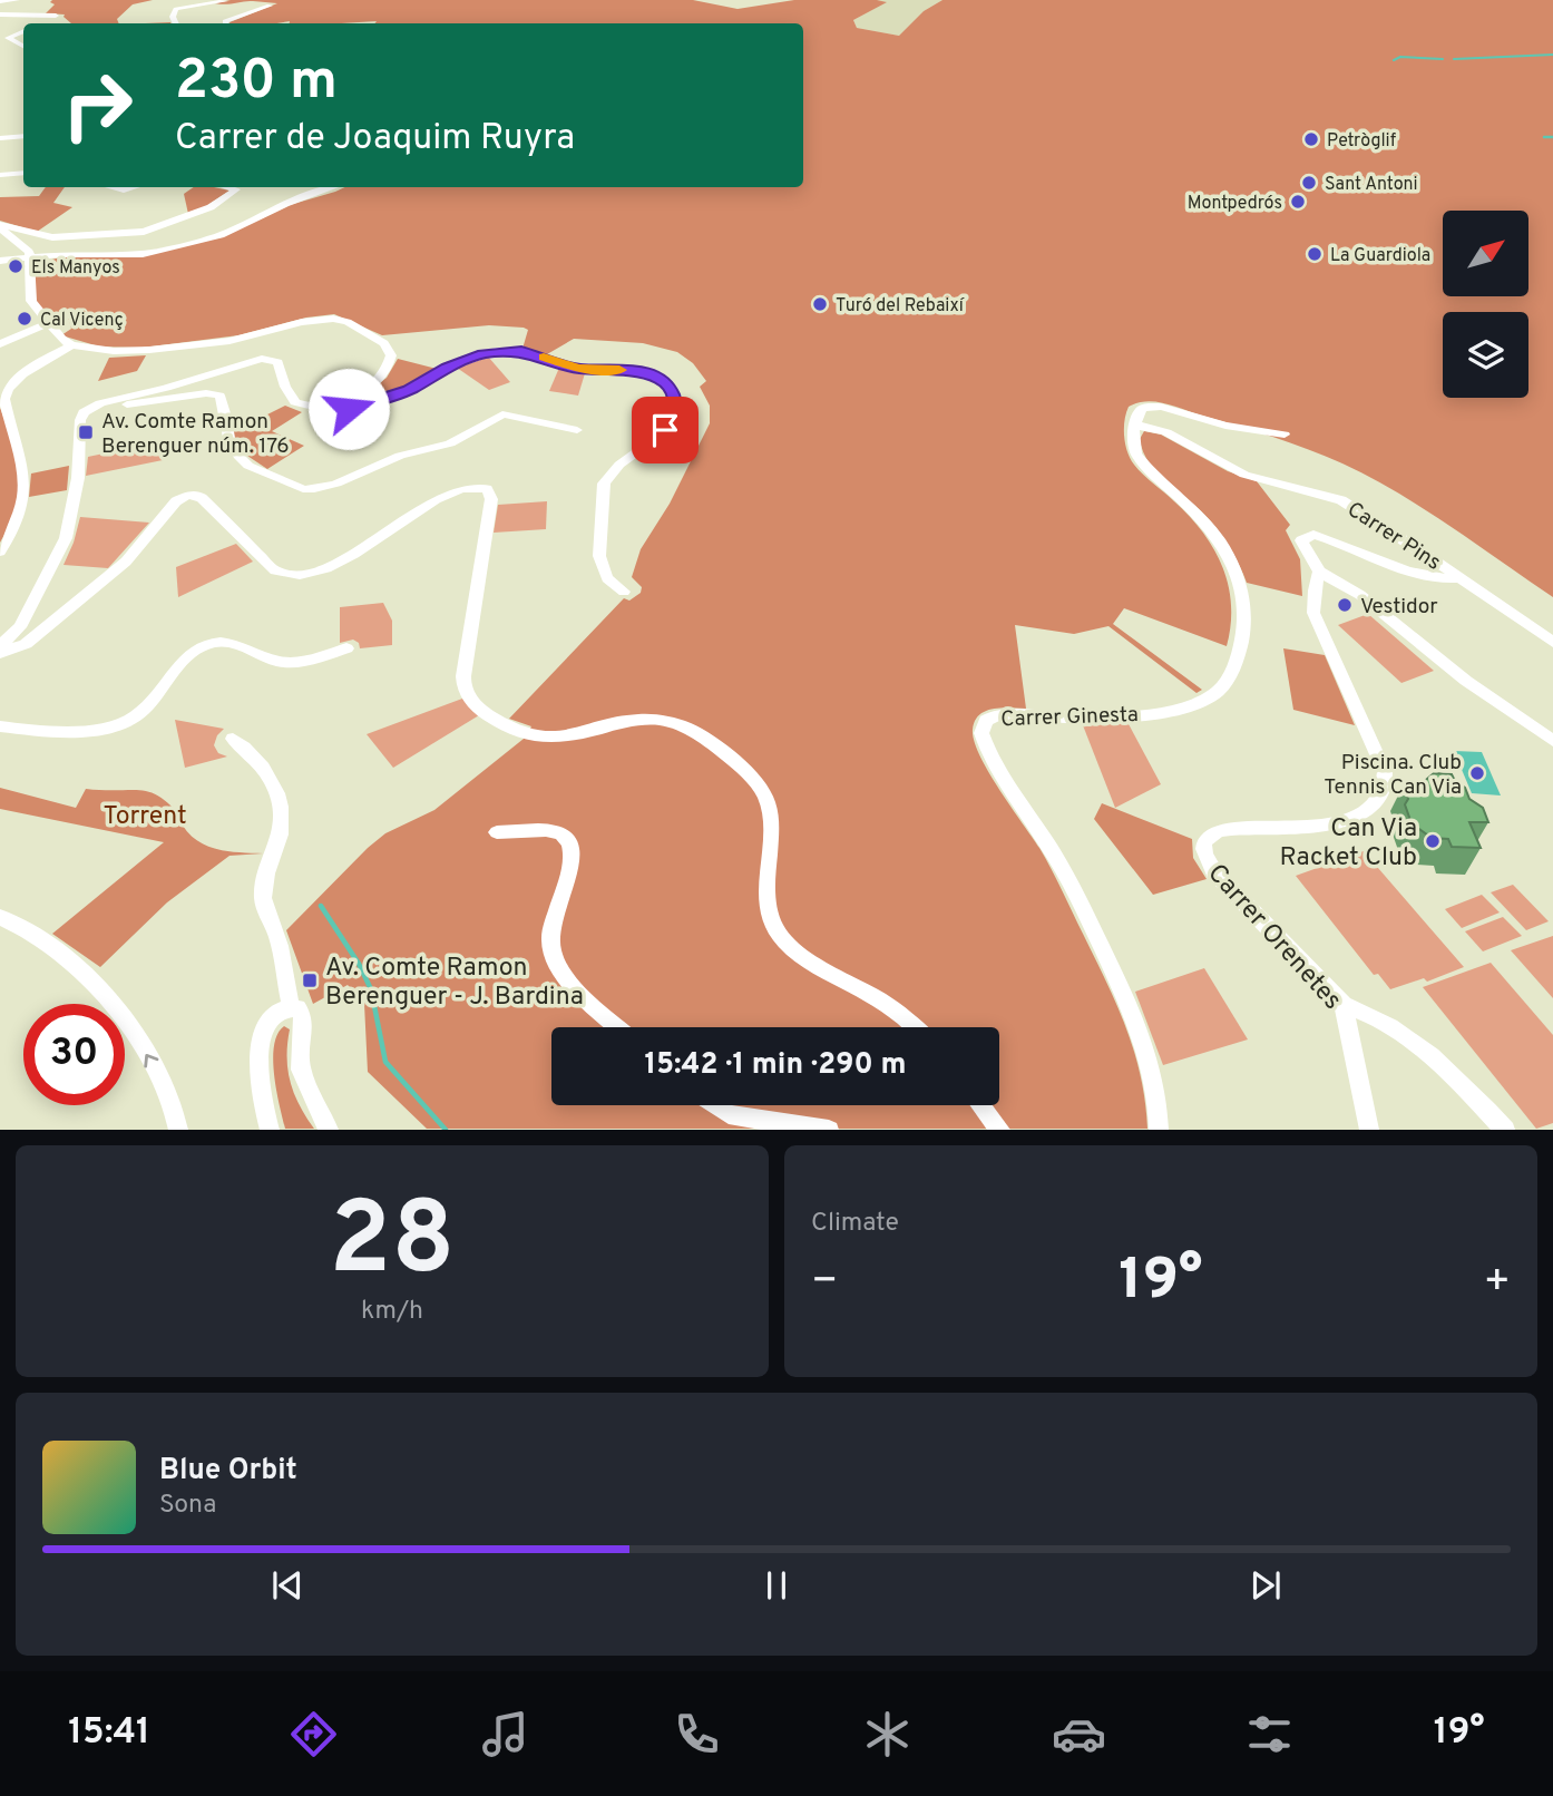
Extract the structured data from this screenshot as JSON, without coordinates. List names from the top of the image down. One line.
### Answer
{"streets":{"street":["Carrer Pins","Carrer Ginesta","Carrer Orenetes"]},"crossings":[["Carrer Pins","Carrer Ginesta"]],"parks":["Torrent"],"places":{"other":["Petròglif","Sant Antoni","Montpedrós","La Guardiola","Els Manyos","Turó del Rebaixí","Cal Vicenç","Vestidor","Piscina. Club Tennis Can Via","Can Via Racket Club"],"transit":["Av. Comte Ramon Berenguer núm. 176","Av. Comte Ramon Berenguer - J. Bardina"]},"north":"top right","page":{"turn":["230 m","Carrer de Joaquim Ruyra"],"limit":"30","trip":"15:42 · 1 min · 290 m","tile":[["28","km/h"],"Climate"],"heat":["−","19°","+"],"song":["Blue Orbit","Sona"],"tabs":["15:41","19°"]}}
